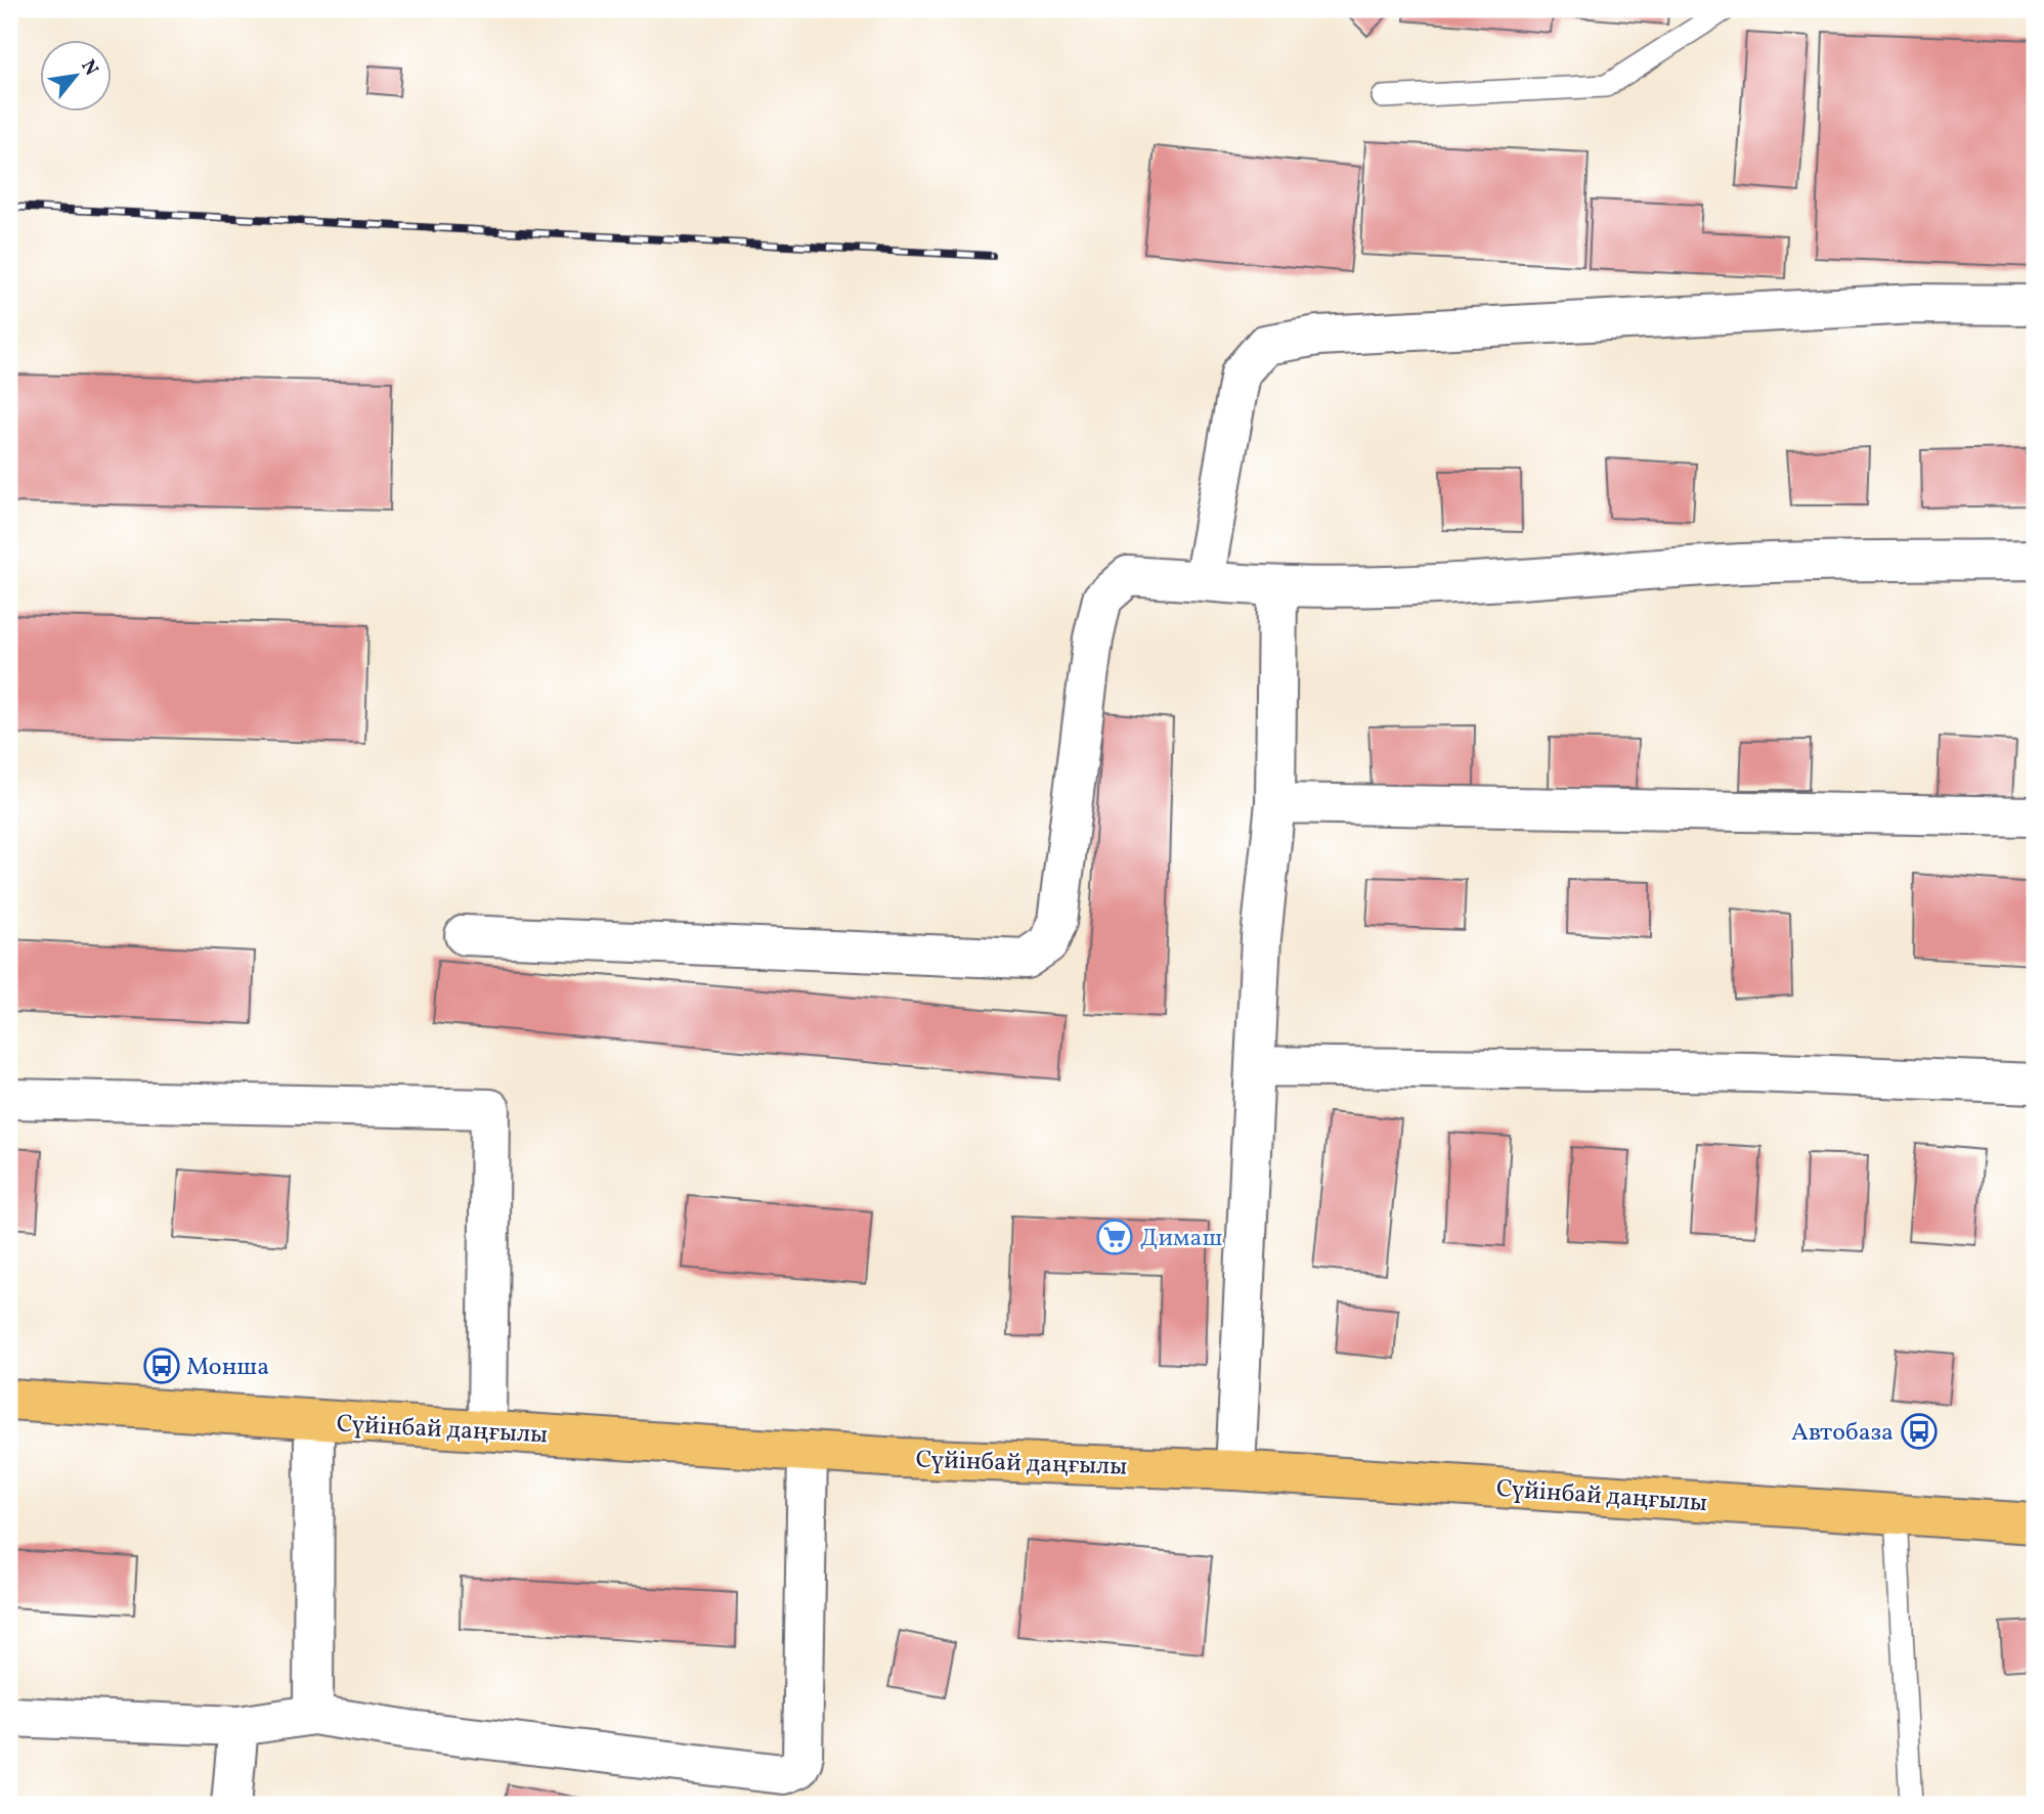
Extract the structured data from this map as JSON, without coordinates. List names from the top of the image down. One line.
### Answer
{"streets":{"main road":["Сүйінбай даңғылы"]},"places":{"supermarket":["Димаш"],"bus stop":["Монша","Автобаза"]},"north":"top right"}
